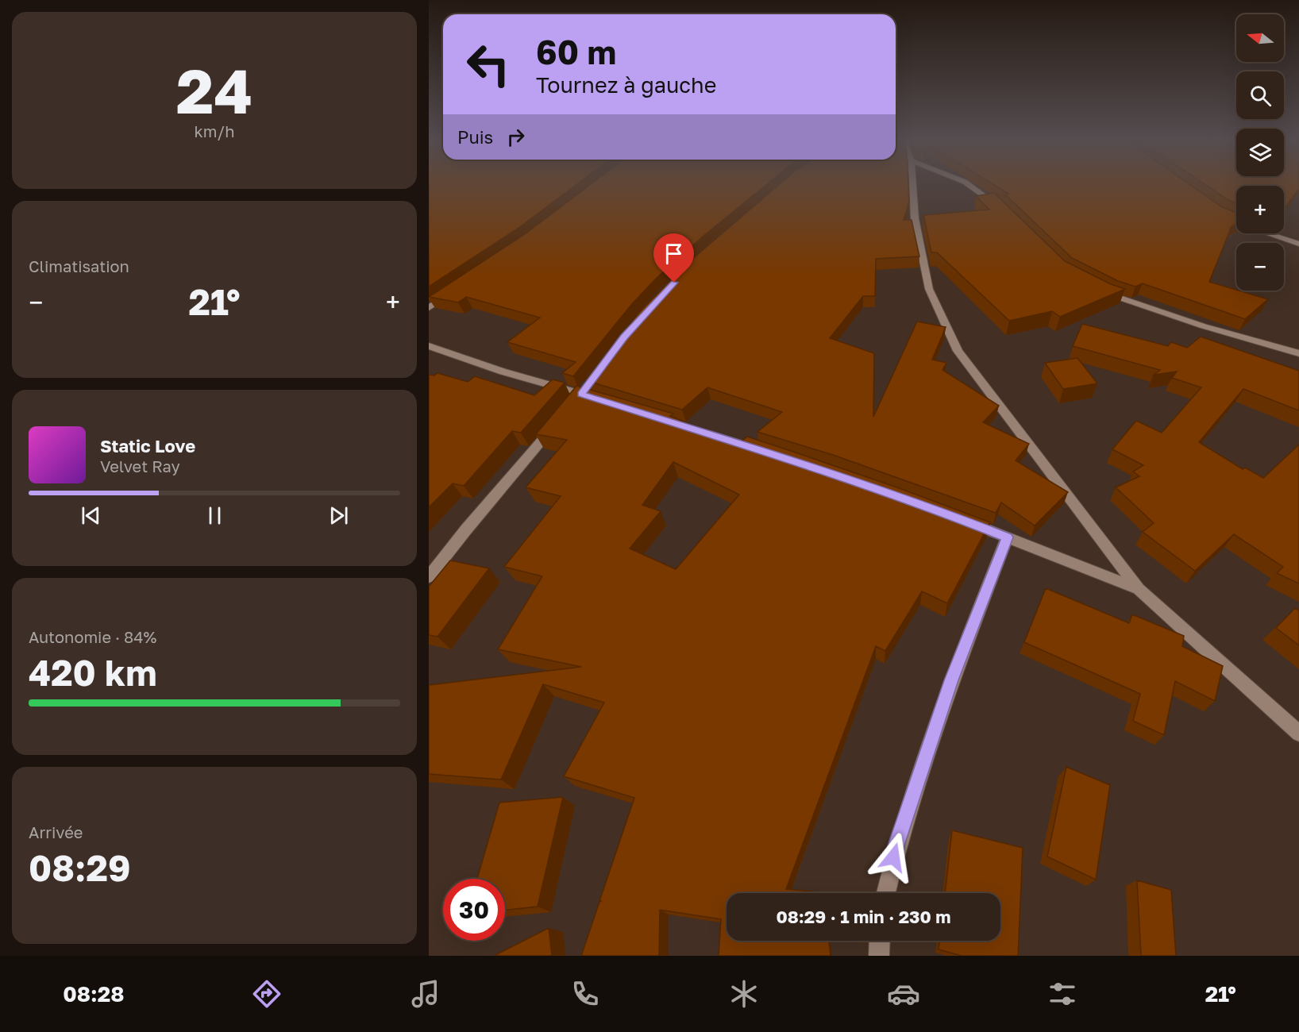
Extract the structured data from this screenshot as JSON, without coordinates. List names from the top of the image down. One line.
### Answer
{"north":"left","page":{"tile":[["24","km/h"],"Climatisation",["Autonomie · 84%","420 km"],["Arrivée","08:29"]],"map_buttons":["+","−"],"turn":["60 m","Tournez à gauche"],"then":"Puis","heat":["−","21°","+"],"song":["Static Love","Velvet Ray"],"limit":"30","trip":"08:29 · 1 min · 230 m","tabs":["08:28","21°"]}}
